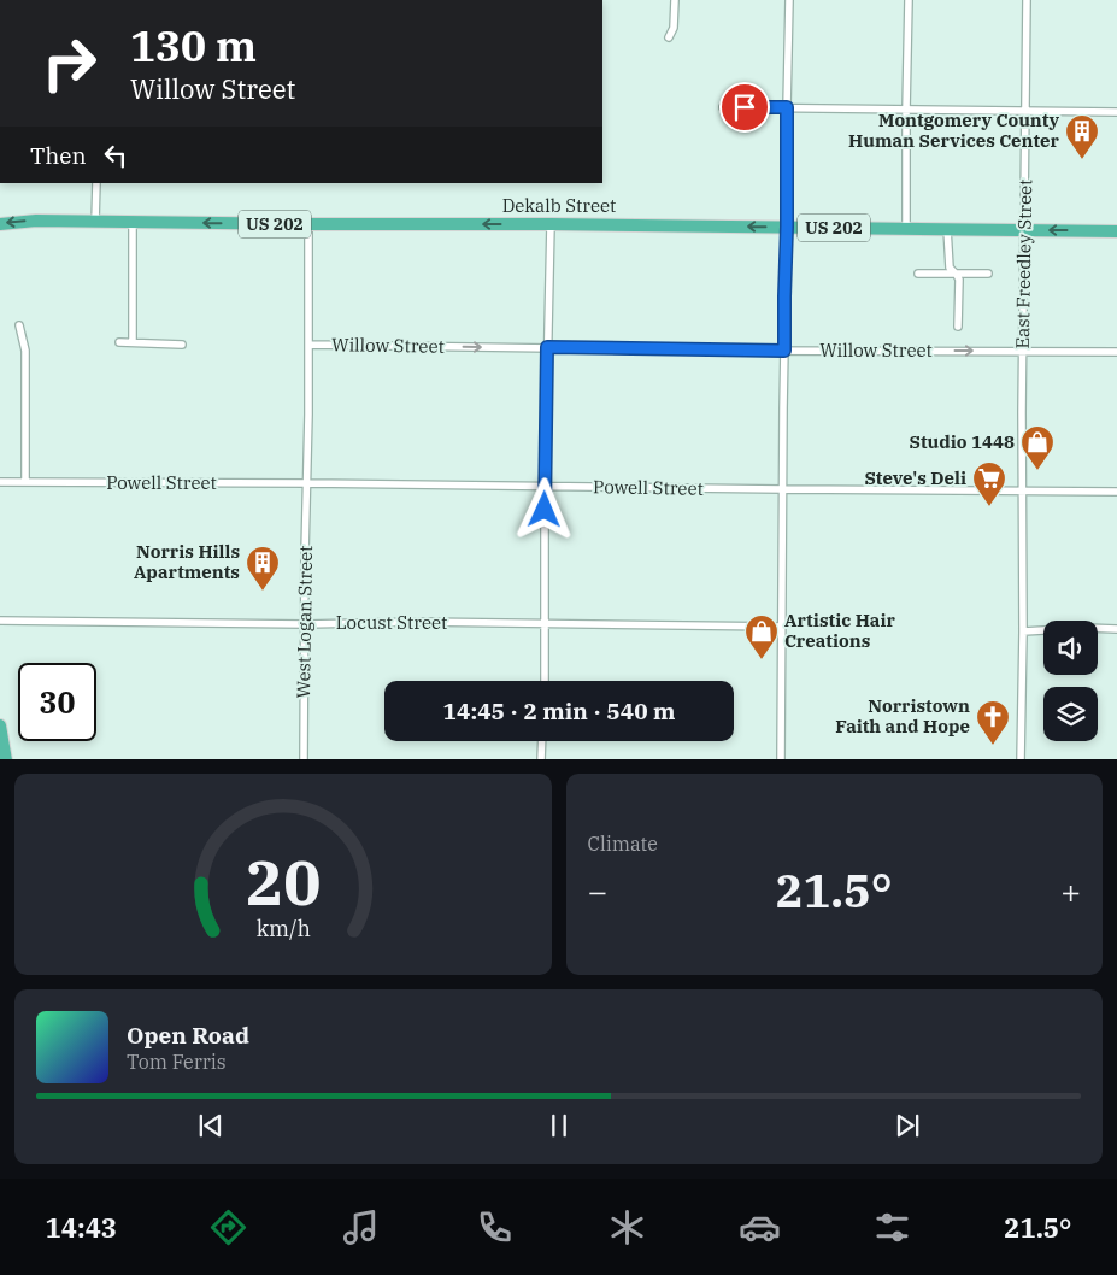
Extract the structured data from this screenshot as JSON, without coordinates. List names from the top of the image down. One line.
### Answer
{"streets":{"highway":["Dekalb Street","US 202"],"street":["East Freedley Street","Willow Street","Powell Street","West Logan Street","Locust Street"]},"crossings":[["Dekalb Street","East Freedley Street"],["Dekalb Street","West Logan Street"],["East Freedley Street","Willow Street"],["East Freedley Street","Powell Street"],["Willow Street","West Logan Street"],["Powell Street","West Logan Street"],["West Logan Street","Locust Street"]],"one_way":["Dekalb Street","Willow Street"],"places":{"building":["Montgomery County Human Services Center","Norris Hills Apartments"],"shop":["Studio 1448","Artistic Hair Creations"],"supermarket":["Steve's Deli"],"church":["Norristown Faith and Hope"]},"page":{"turn":["130 m","Willow Street"],"then":"Then","limit":"30","trip":"14:45 · 2 min · 540 m","tile":"Climate","heat":["−","21.5°","+"],"song":["Open Road","Tom Ferris"],"tabs":["14:43","21.5°"],"gauge":["20","km/h"]}}
